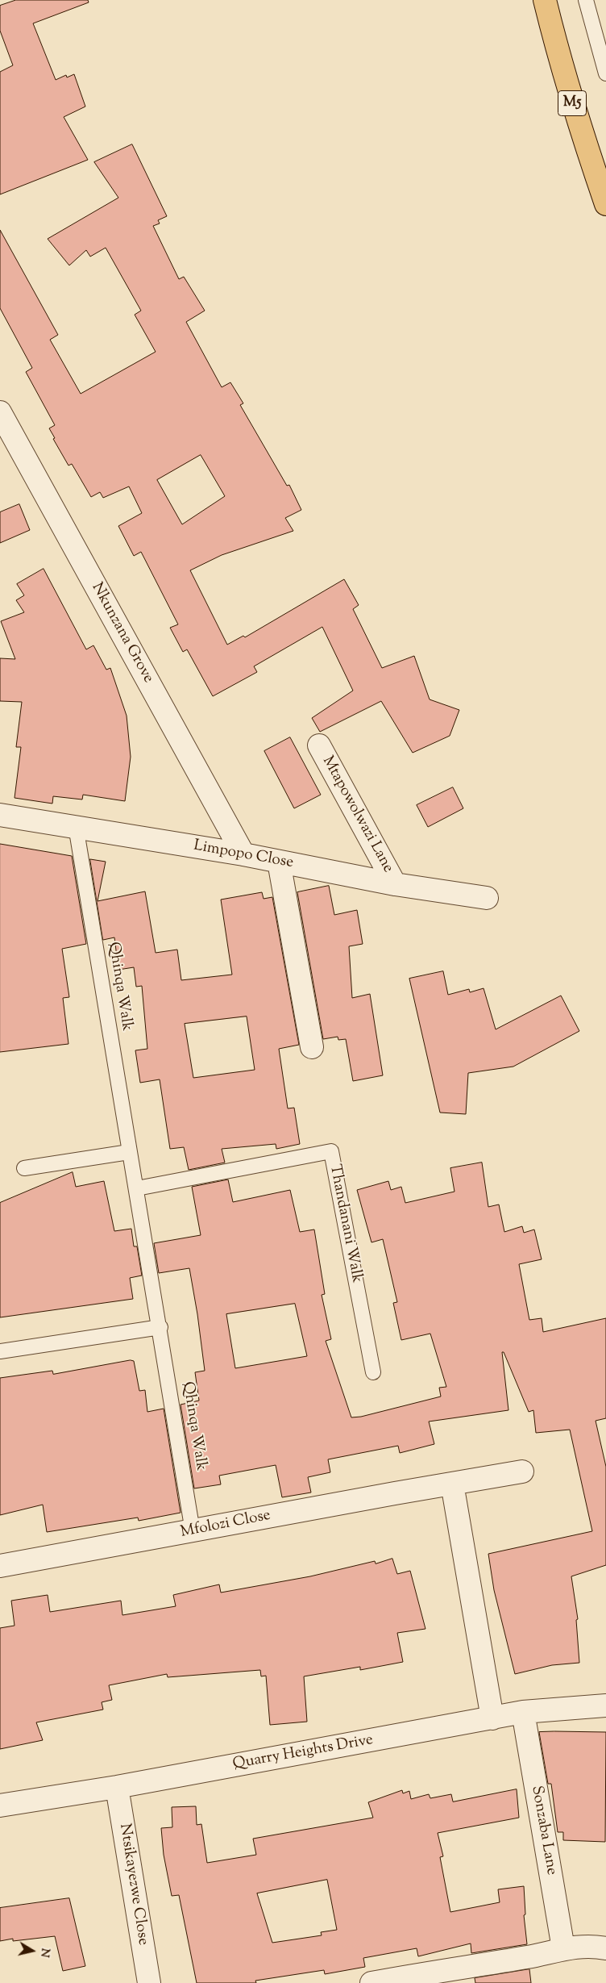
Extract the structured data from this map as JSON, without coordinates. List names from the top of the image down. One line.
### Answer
{"streets":{"main road":["M5"],"street":["Nkunzana Grove","Mtapowolwazi Lane","Limpopo Close","Mfolozi Close","Quarry Heights Drive","Sonzaba Lane","Ntsikayezwe Close"],"lane":["Qhinqa Walk","Thandanani Walk"]},"crossings":[["Nkunzana Grove","Limpopo Close"],["Mtapowolwazi Lane","Limpopo Close"],["Limpopo Close","Qhinqa Walk"],["Qhinqa Walk","Thandanani Walk"],["Qhinqa Walk","Mfolozi Close"],["Quarry Heights Drive","Sonzaba Lane"],["Quarry Heights Drive","Ntsikayezwe Close"]],"north":"right"}
